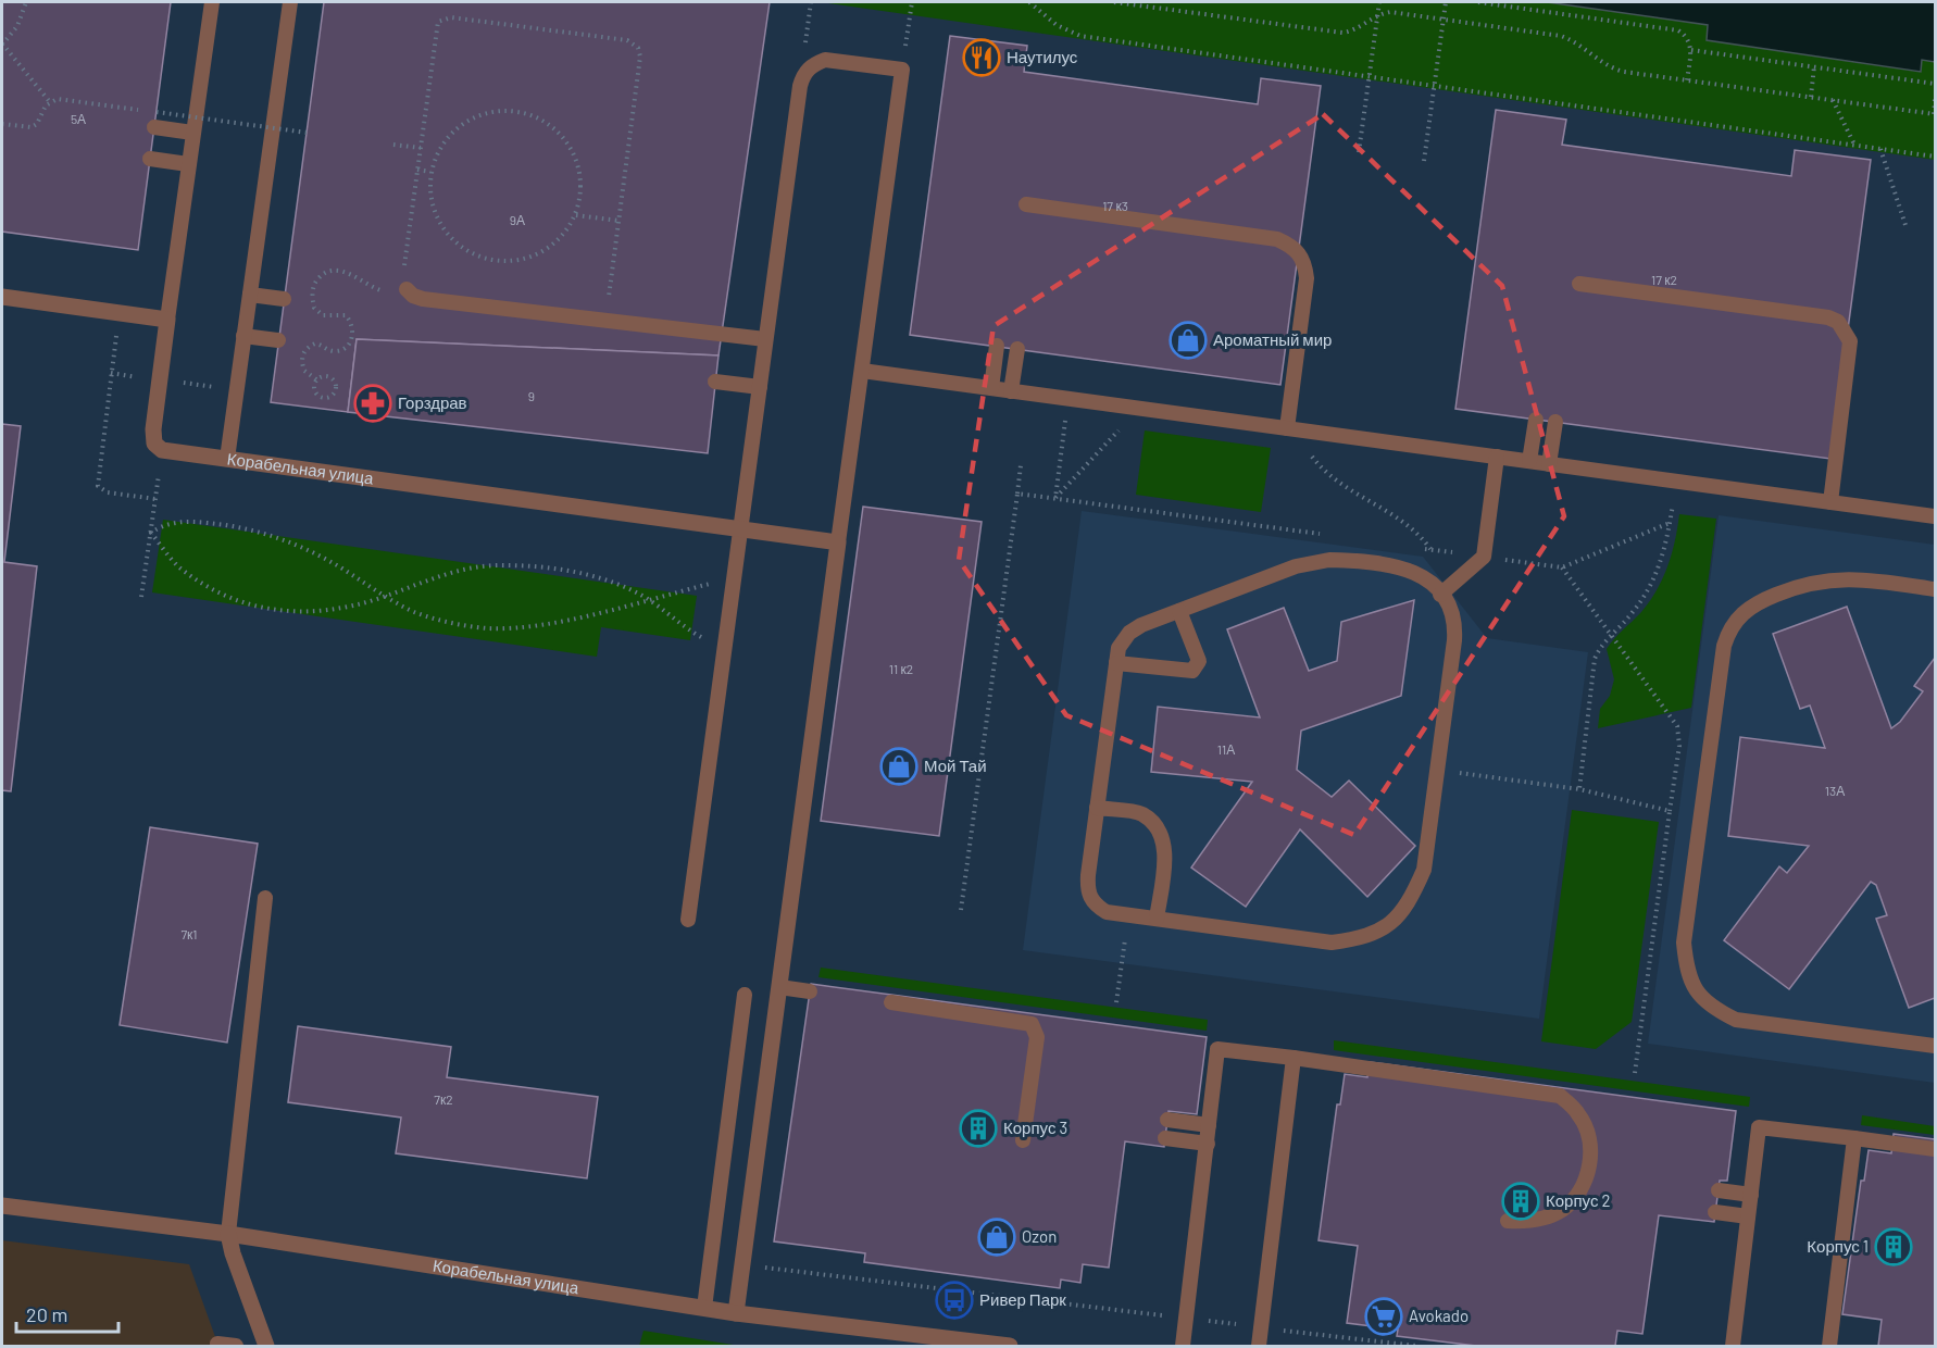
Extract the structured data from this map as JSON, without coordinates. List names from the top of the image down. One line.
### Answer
{"streets":{"street":["Корабельная улица"]},"places":{"restaurant":["Наутилус"],"shop":["Ароматный мир","Мой Тай","Ozon"],"pharmacy":["Горздрав"],"building":["Корпус 3","Корпус 2","Корпус 1"],"bus stop":["Ривер Парк"],"supermarket":["Avokado"]},"house_numbers":["5А","17 к3","9А","17 к2","9","11 к2","11А","13А","7к1","7к2"],"scale_bar":"20 m"}
